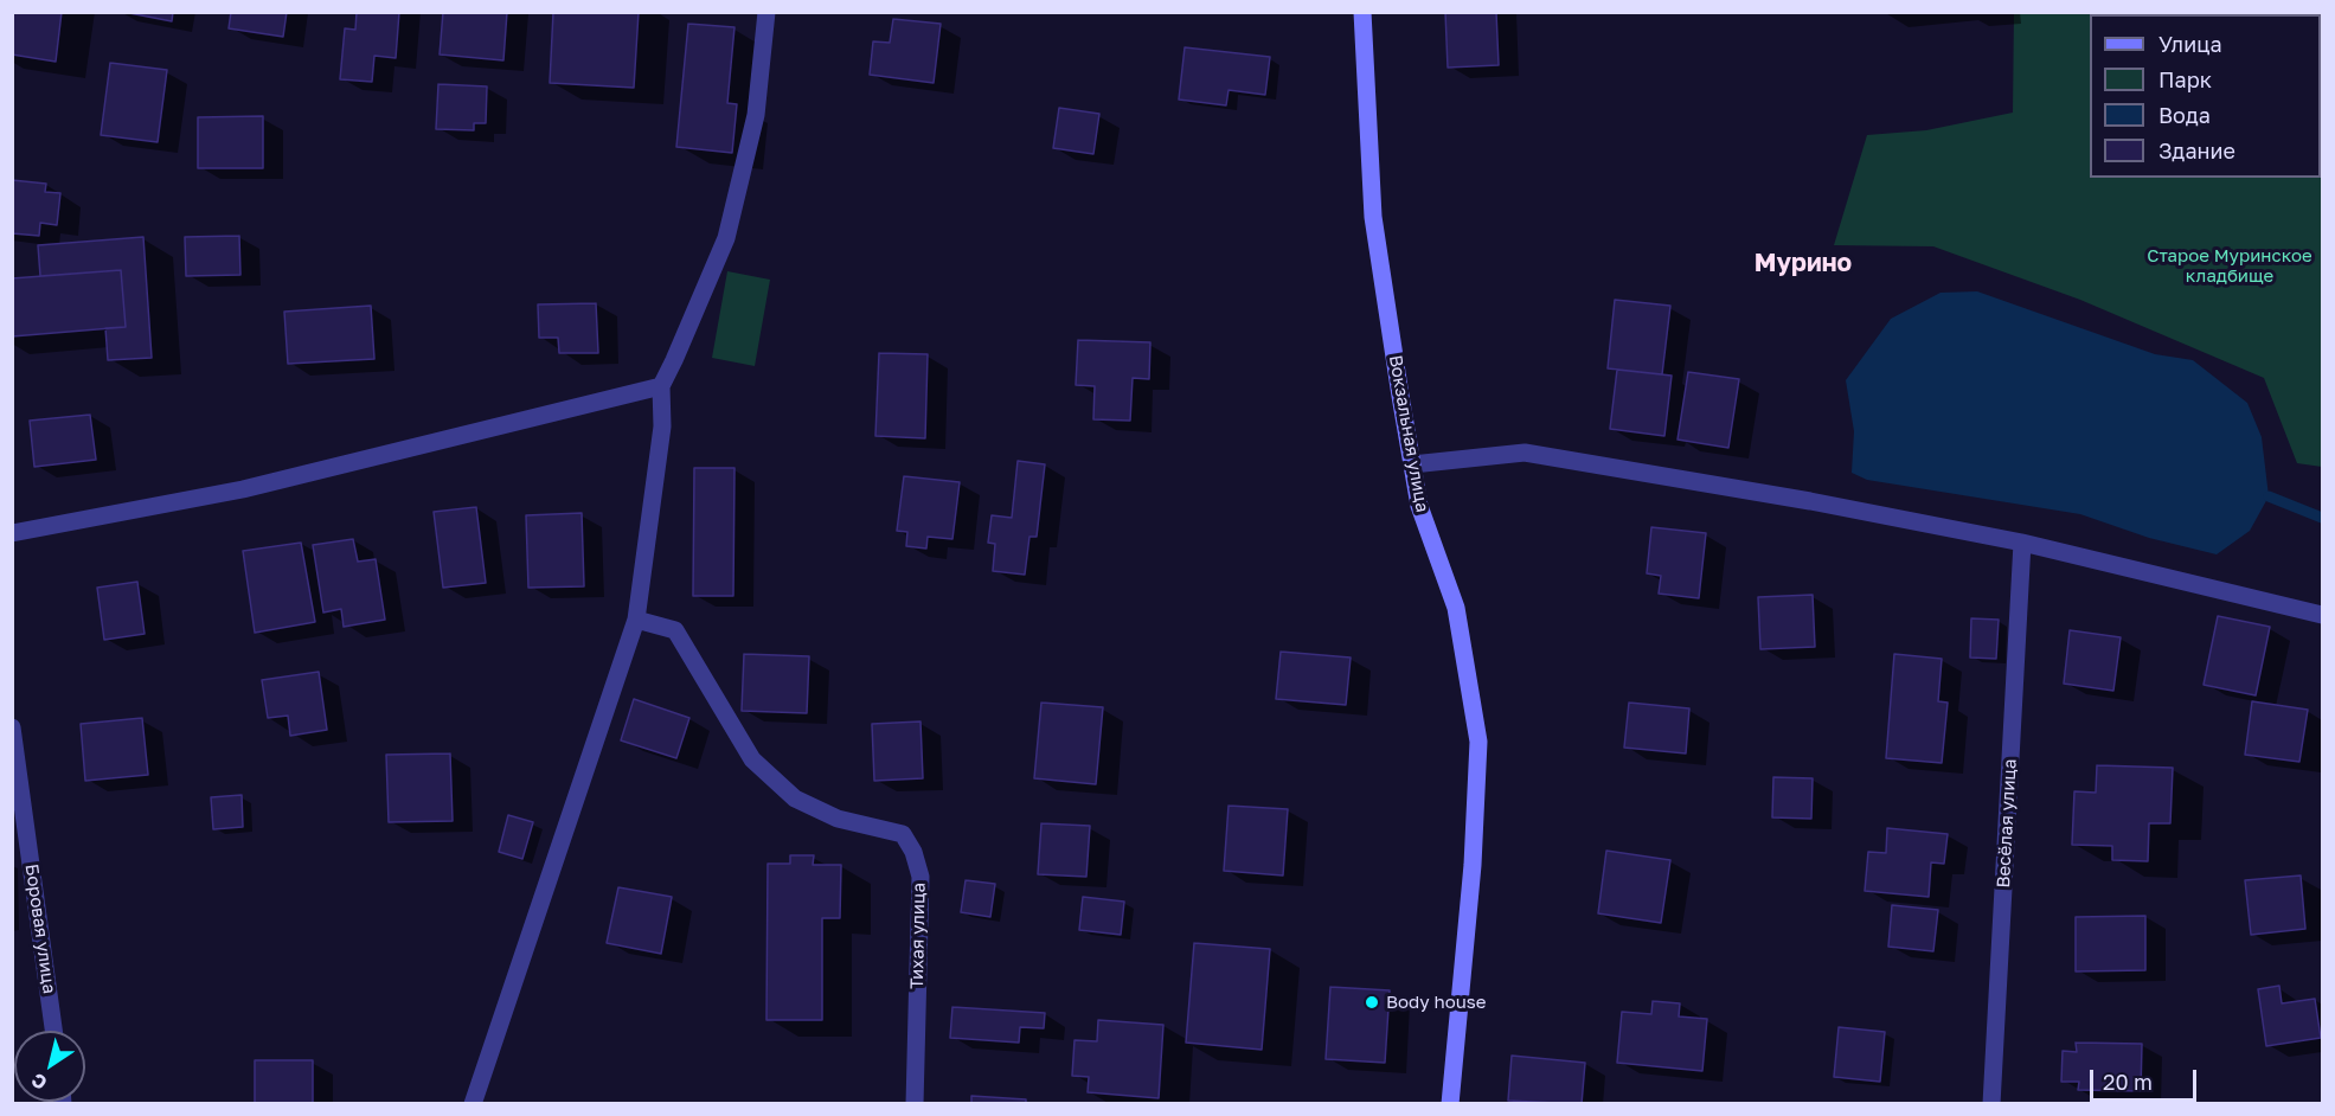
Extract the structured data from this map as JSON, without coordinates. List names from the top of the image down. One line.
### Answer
{"streets":{"street":["Вокзальная улица","Весёлая улица","Боровая улица","Тихая улица"]},"districts":["Мурино"],"parks":["Старое Муринское кладбище"],"places":["Body house"],"legend":["Улица","Парк","Вода","Здание"],"scale_bar":"20 m","north":"bottom left"}
